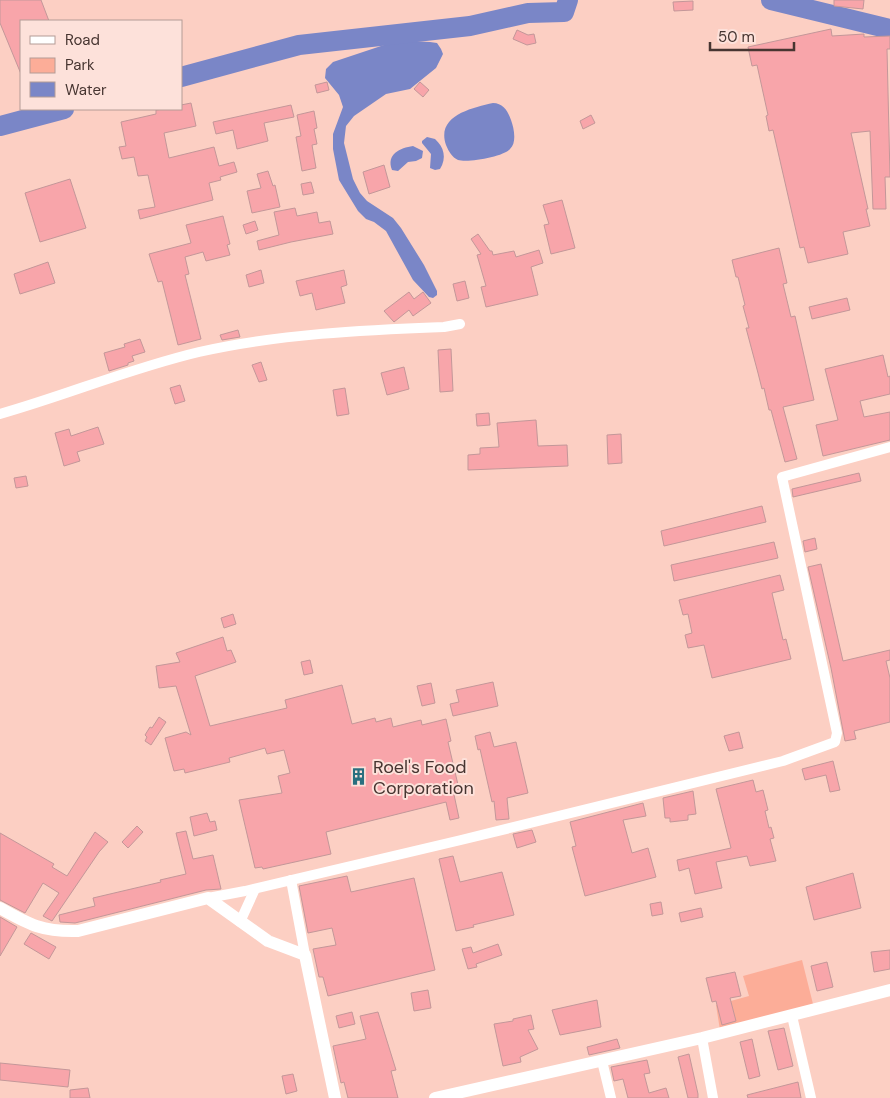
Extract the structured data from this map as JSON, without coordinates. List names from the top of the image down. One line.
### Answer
{"places":{"building":["Roel's Food Corporation"]},"legend":["Road","Park","Water"],"scale_bar":"50 m"}
